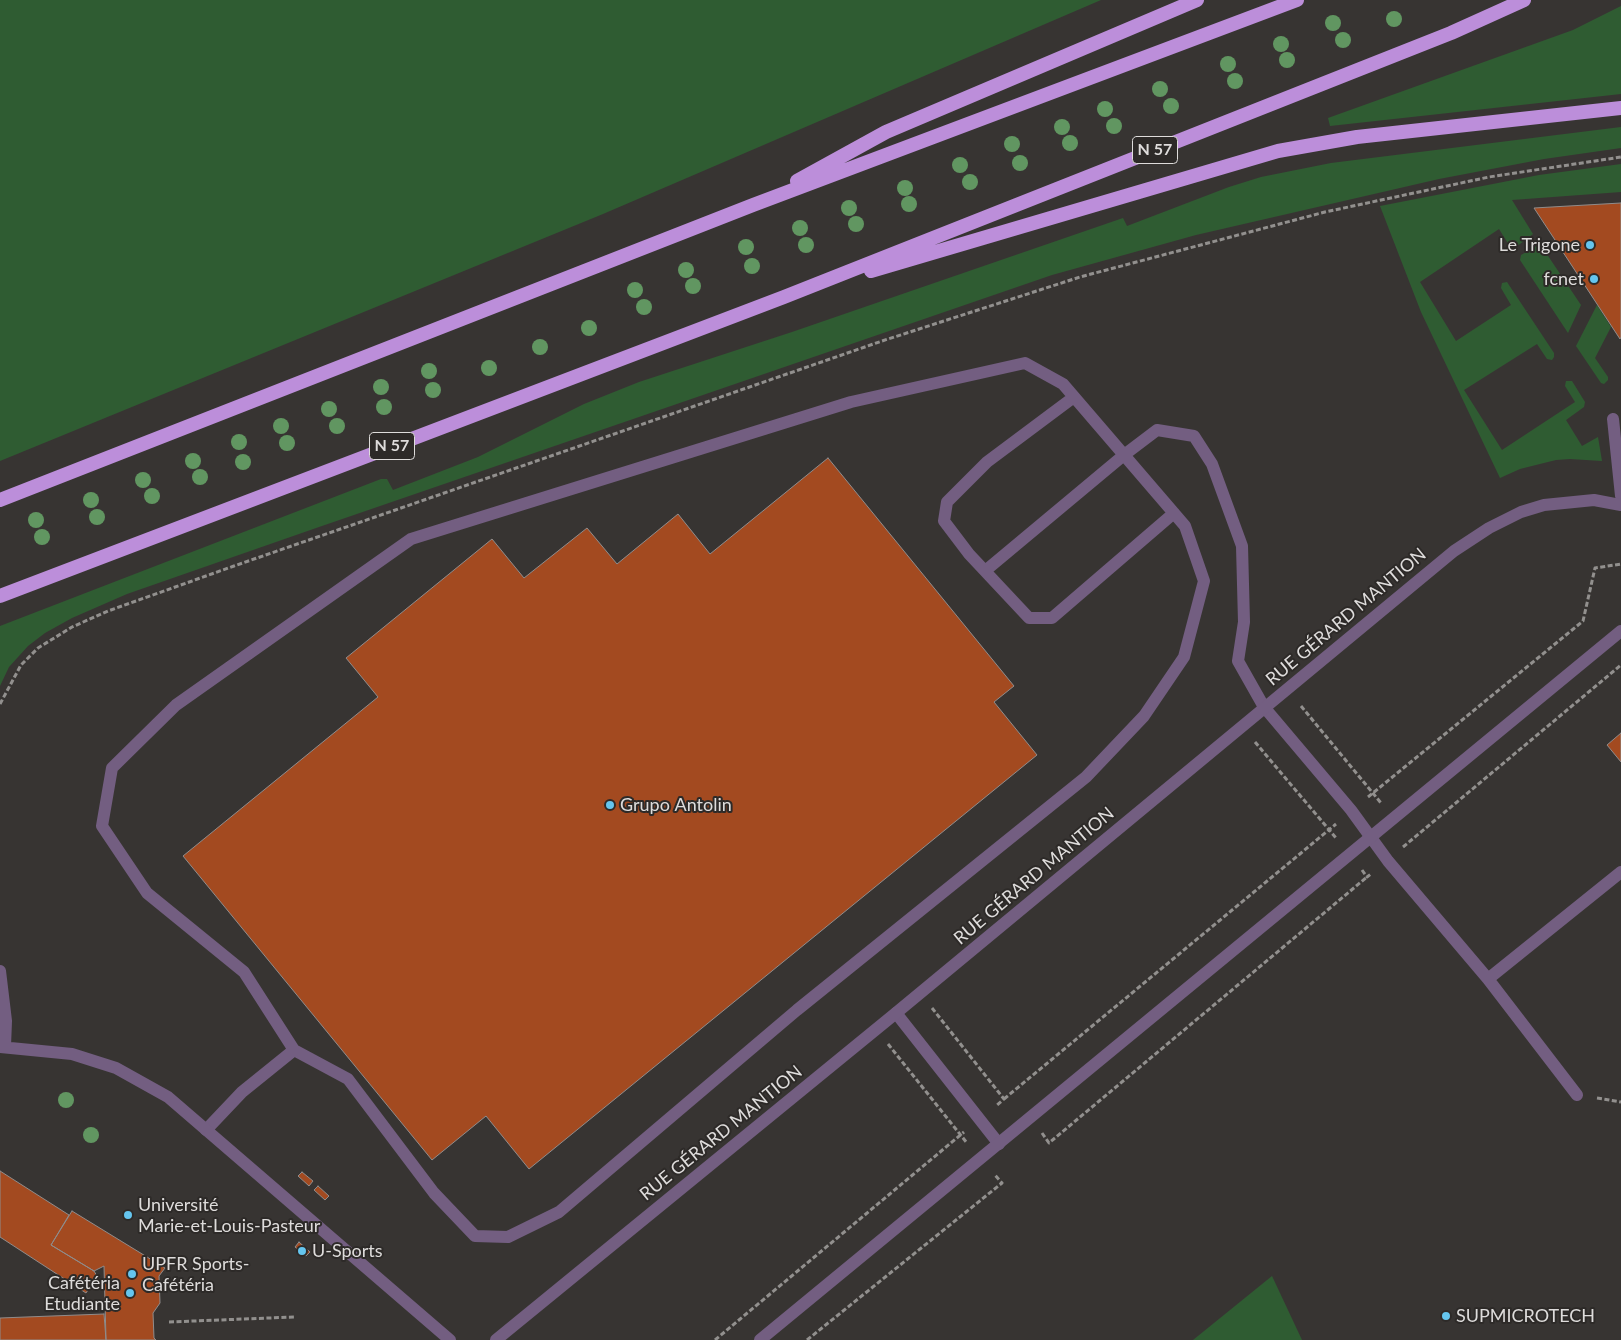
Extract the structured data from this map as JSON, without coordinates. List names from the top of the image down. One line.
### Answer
{"streets":{"highway":["N 57"],"street":["RUE GÉRARD MANTION"]},"places":["Le Trigone","fcnet","Grupo Antolin","Université Marie-et-Louis-Pasteur","U-Sports","UPFR Sports- Cafétéria","Cafétéria Etudiante","SUPMICROTECH"]}
